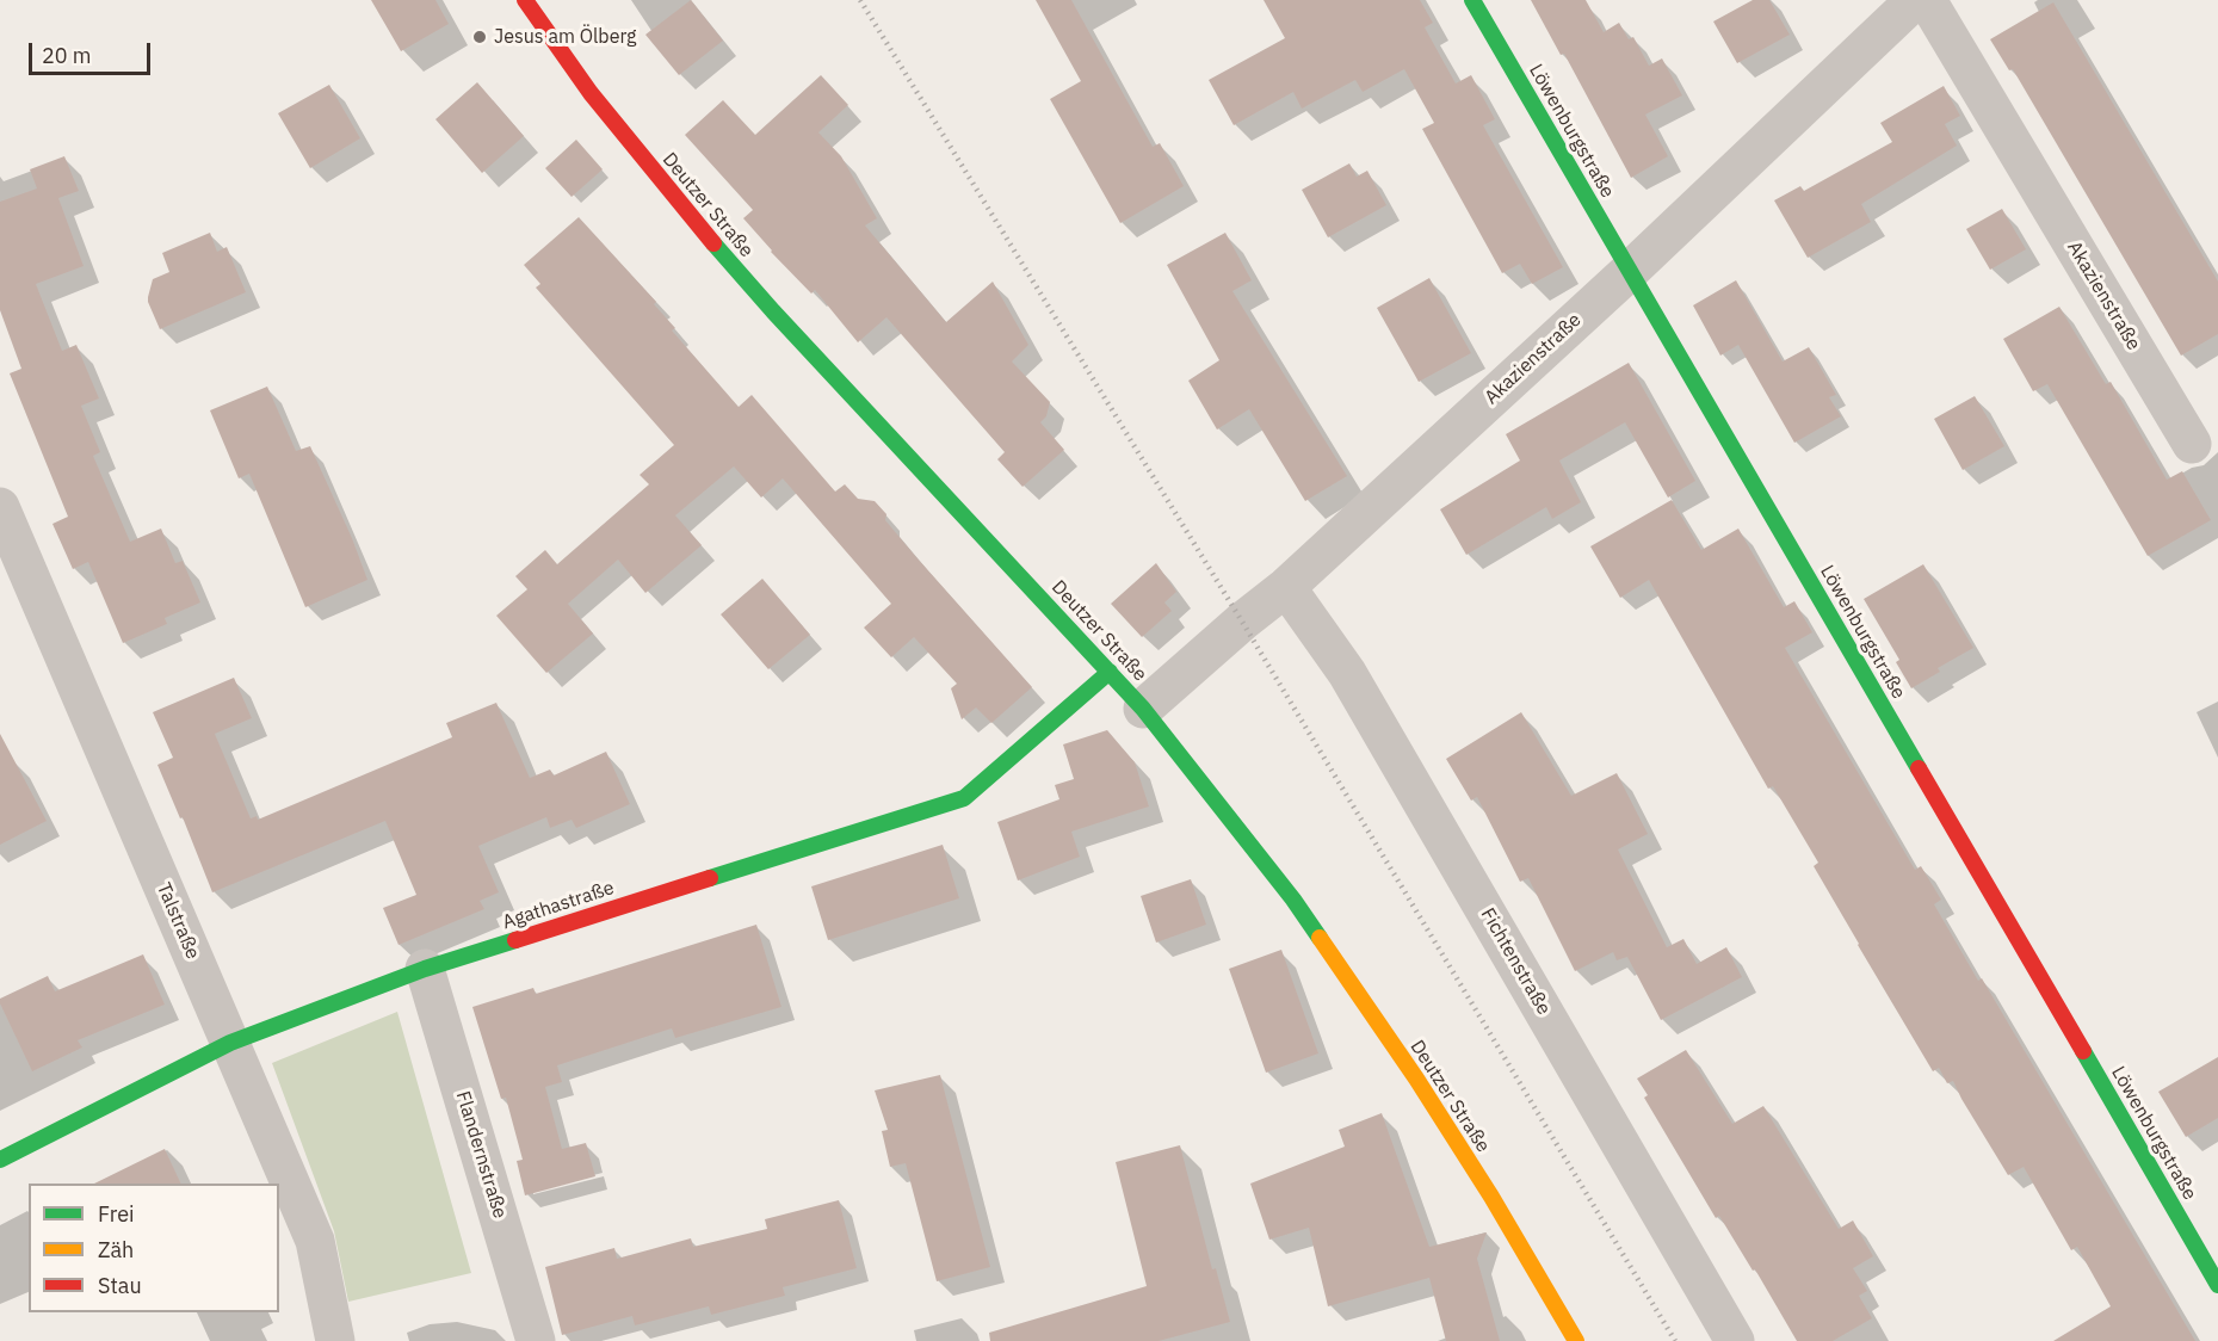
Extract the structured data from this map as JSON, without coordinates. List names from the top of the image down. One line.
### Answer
{"streets":{"street":["Löwenburgstraße","Deutzer Straße","Akazienstraße","Agathastraße","Talstraße","Fichtenstraße","Flandernstraße"]},"crossings":[["Löwenburgstraße","Akazienstraße"],["Deutzer Straße","Akazienstraße"],["Deutzer Straße","Agathastraße"],["Akazienstraße","Fichtenstraße"],["Agathastraße","Talstraße"],["Agathastraße","Flandernstraße"]],"places":["Jesus am Ölberg"],"legend":["Frei","Zäh","Stau"],"scale_bar":"20 m"}
